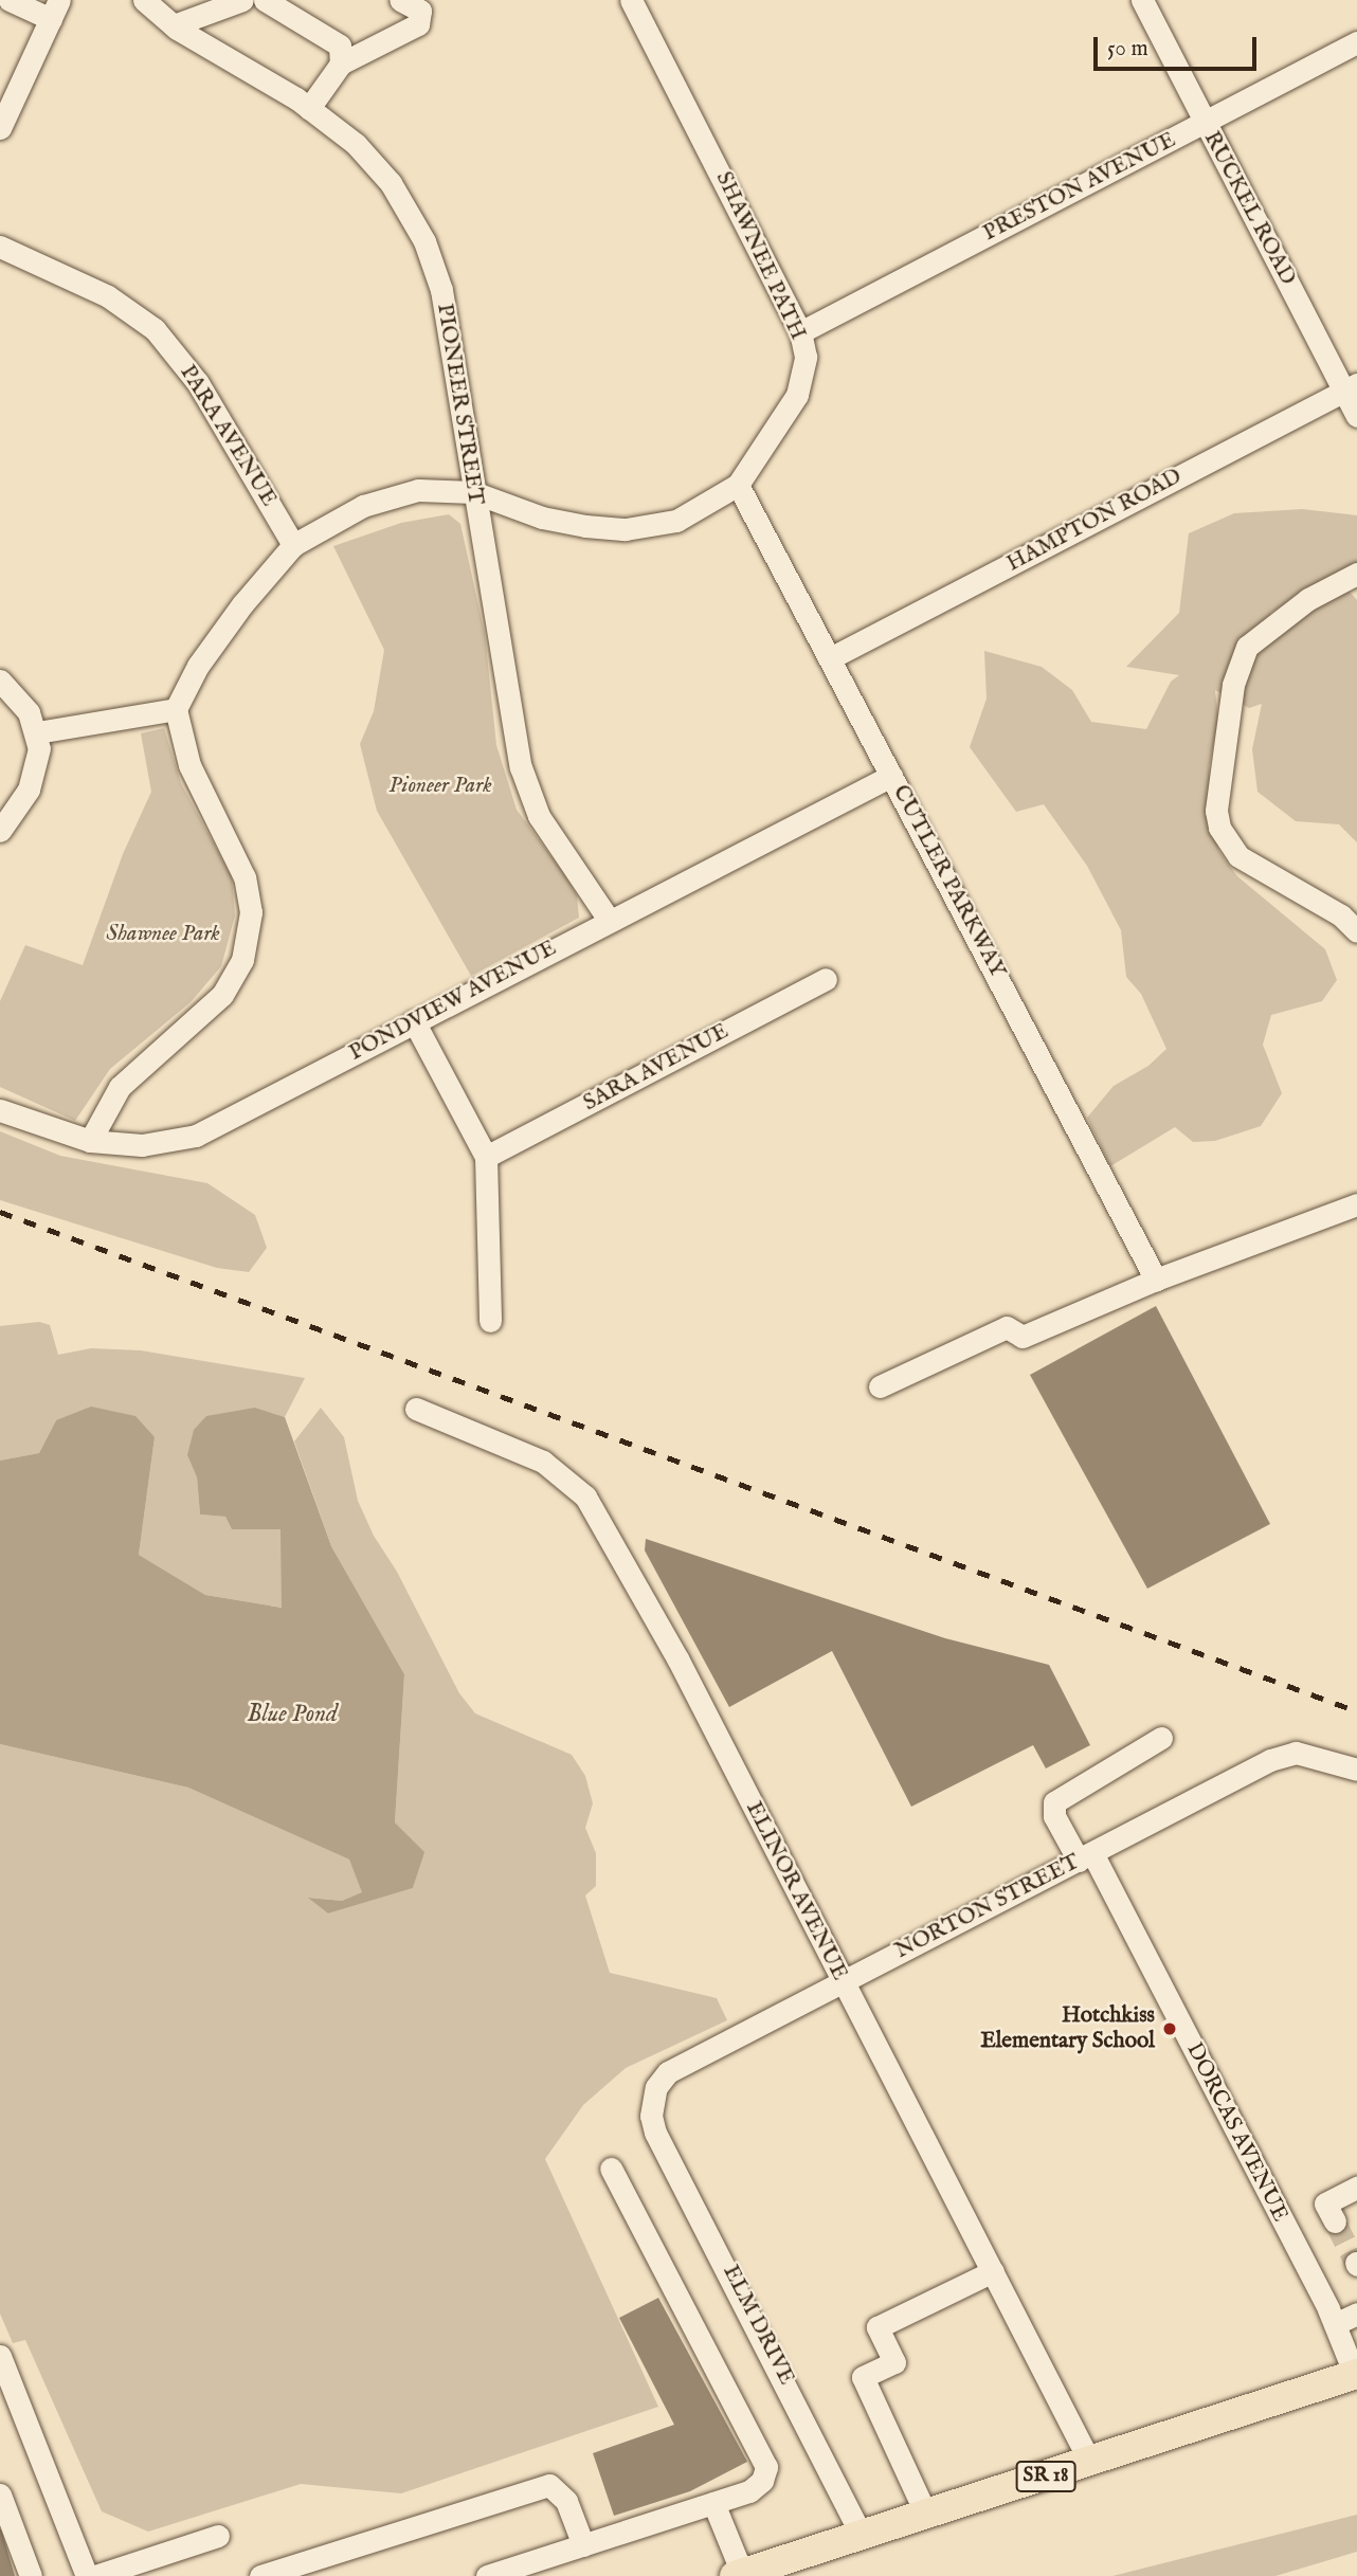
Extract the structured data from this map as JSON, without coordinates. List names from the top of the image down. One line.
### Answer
{"streets":{"main road":["SR 18"],"street":["PRESTON AVENUE","RUCKEL ROAD","SHAWNEE PATH","PIONEER STREET","PARA AVENUE","HAMPTON ROAD","CUTLER PARKWAY","PONDVIEW AVENUE","SARA AVENUE","ELINOR AVENUE","NORTON STREET","DORCAS AVENUE","ELM DRIVE"]},"crossings":[["PRESTON AVENUE","RUCKEL ROAD"],["PRESTON AVENUE","SHAWNEE PATH"],["RUCKEL ROAD","HAMPTON ROAD"],["SHAWNEE PATH","PIONEER STREET"],["SHAWNEE PATH","PARA AVENUE"],["SHAWNEE PATH","CUTLER PARKWAY"],["PIONEER STREET","PONDVIEW AVENUE"],["HAMPTON ROAD","CUTLER PARKWAY"],["CUTLER PARKWAY","PONDVIEW AVENUE"],["ELINOR AVENUE","NORTON STREET"],["ELINOR AVENUE","SR 18"],["NORTON STREET","DORCAS AVENUE"],["NORTON STREET","ELM DRIVE"],["DORCAS AVENUE","SR 18"],["ELM DRIVE","SR 18"]],"water":["Blue Pond"],"parks":["Pioneer Park","Shawnee Park"],"places":["Hotchkiss Elementary School"],"scale_bar":"50 m"}
